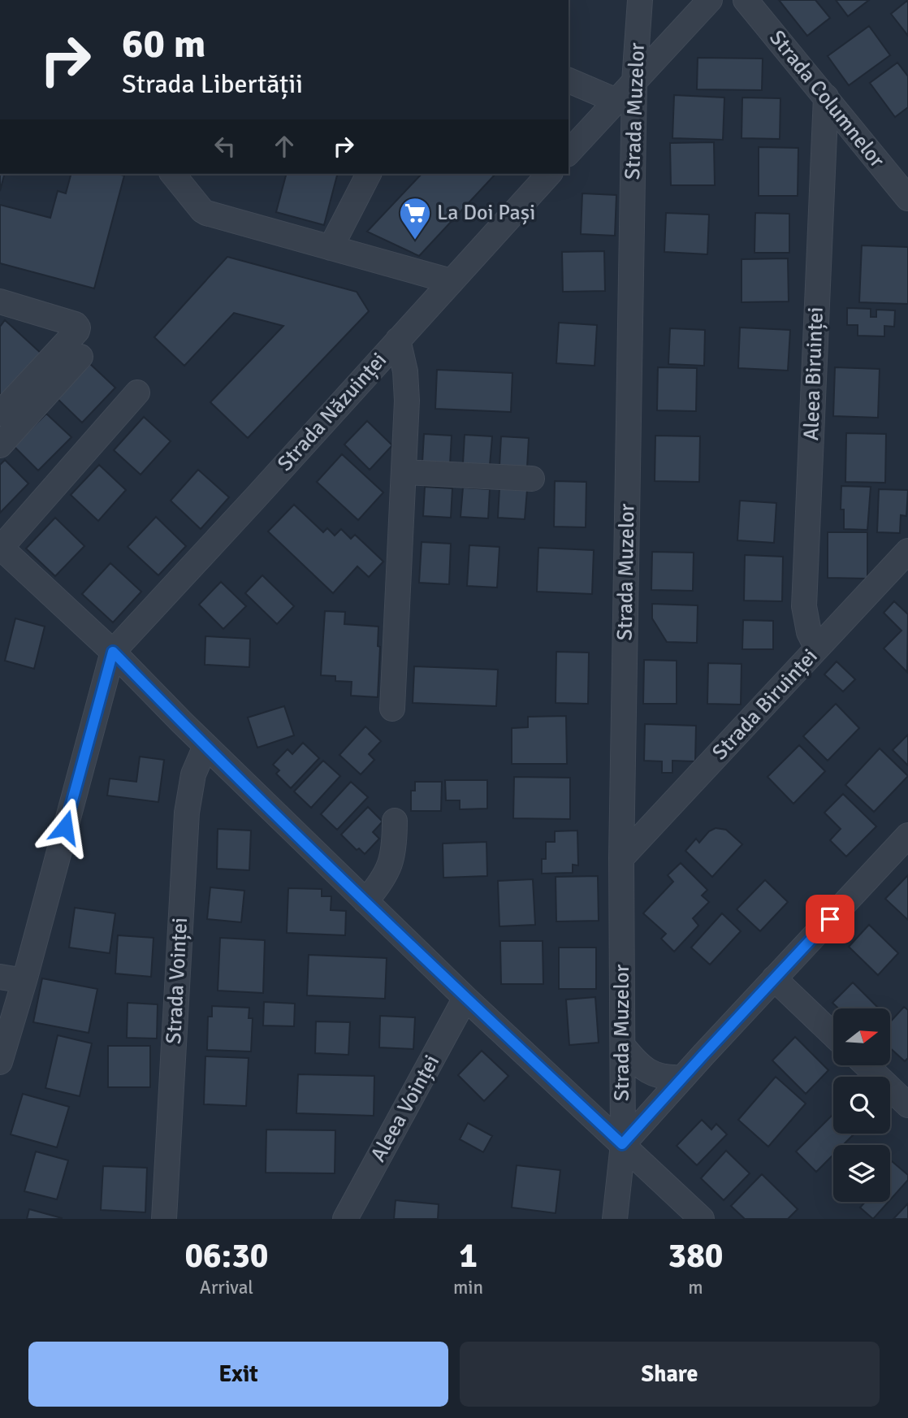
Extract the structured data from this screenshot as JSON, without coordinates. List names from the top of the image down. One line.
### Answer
{"streets":{"street":["Strada Columnelor","Strada Muzelor","Aleea Biruinței","Strada Năzuinței","Strada Biruinței","Strada Voinței","Aleea Voinței"]},"crossings":[["Strada Columnelor","Aleea Biruinței"],["Strada Muzelor","Strada Biruinței"],["Aleea Biruinței","Strada Biruinței"]],"places":{"supermarket":["La Doi Pași"]},"north":"right","page":{"turn":["60 m","Strada Libertății"],"eta":["06:30","Arrival","1","min","380","m"],"buttons":["Exit","Share"]}}
